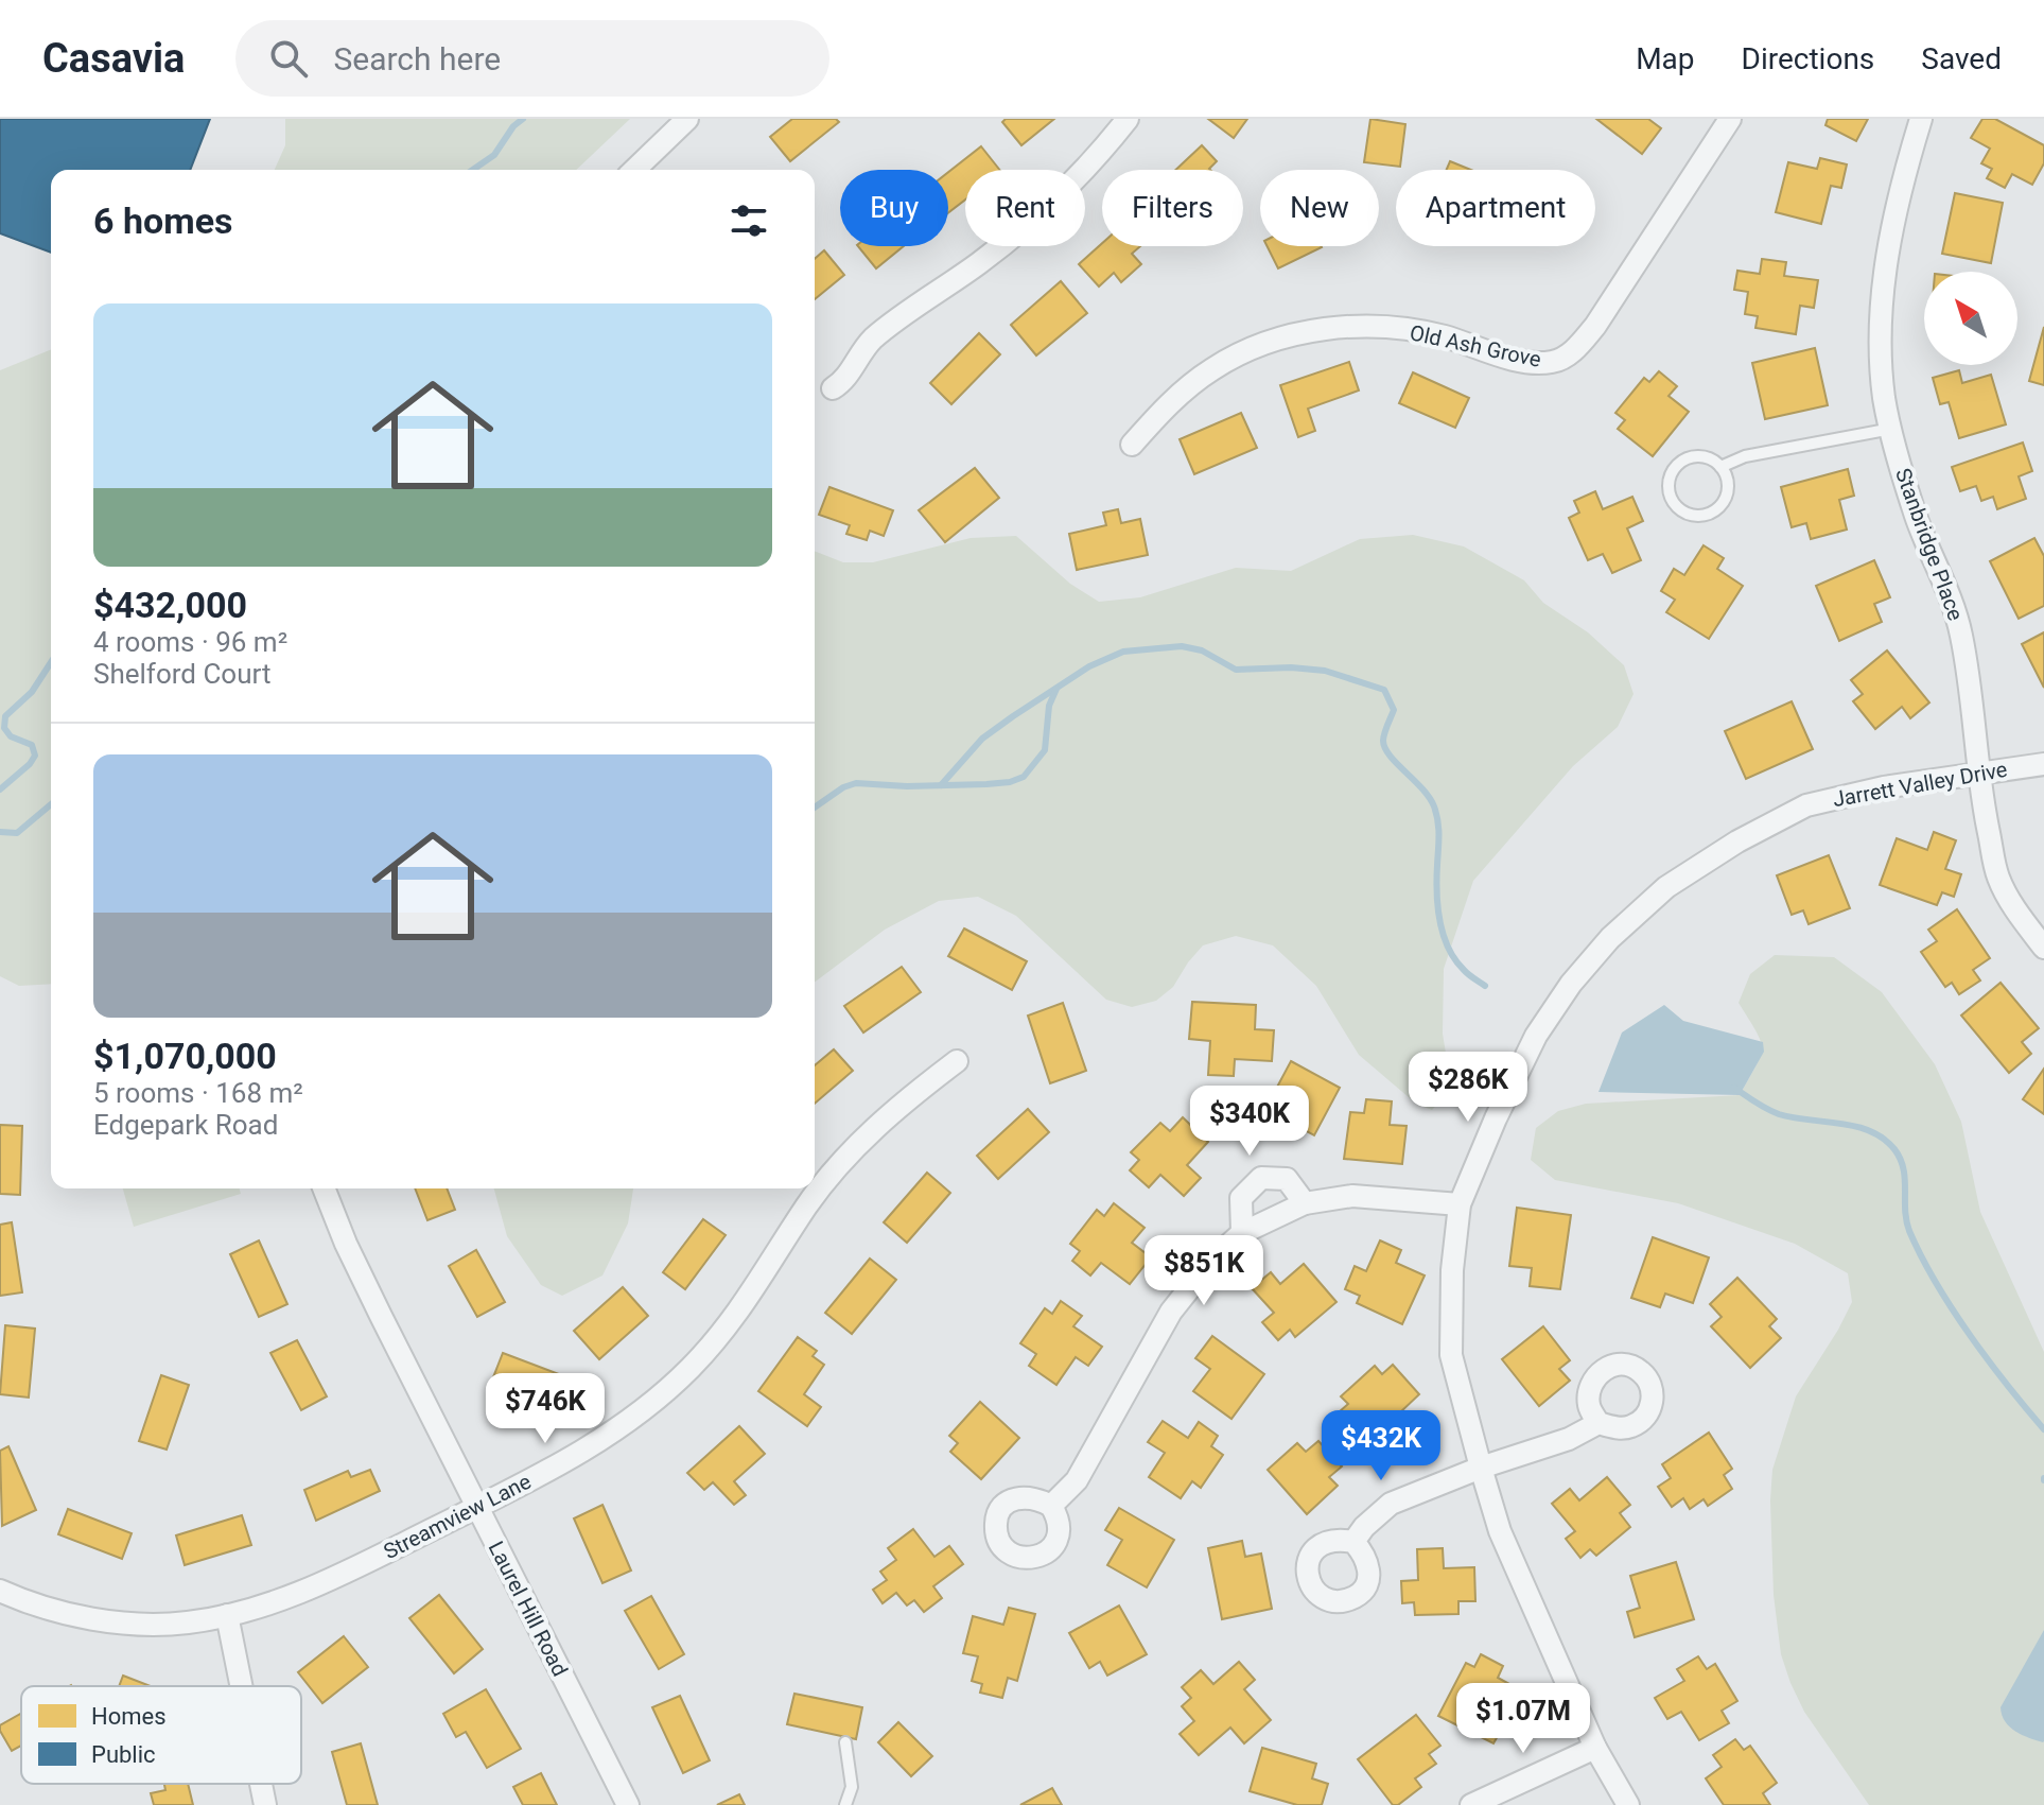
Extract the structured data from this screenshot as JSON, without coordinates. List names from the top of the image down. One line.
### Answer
{"streets":{"street":["Old Ash Grove","Stanbridge Place","Jarrett Valley Drive","Streamview Lane","Laurel Hill Road"]},"crossings":[["Stanbridge Place","Jarrett Valley Drive"],["Streamview Lane","Laurel Hill Road"]],"legend":["Homes","Public"],"north":"top left","page":{"header":"Casavia","search":"Search here","nav":["Map","Directions","Saved"],"chip":["Buy","Rent","Filters","New","Apartment"],"heading":"6 homes","list":[{"name":"$432,000","note":"4 rooms · 96 m² · Shelford Court"},{"name":"$1,070,000","note":"5 rooms · 168 m² · Edgepark Road"}],"price":["$286K","$340K","$851K","$746K","$432K","$1.07M"]}}
